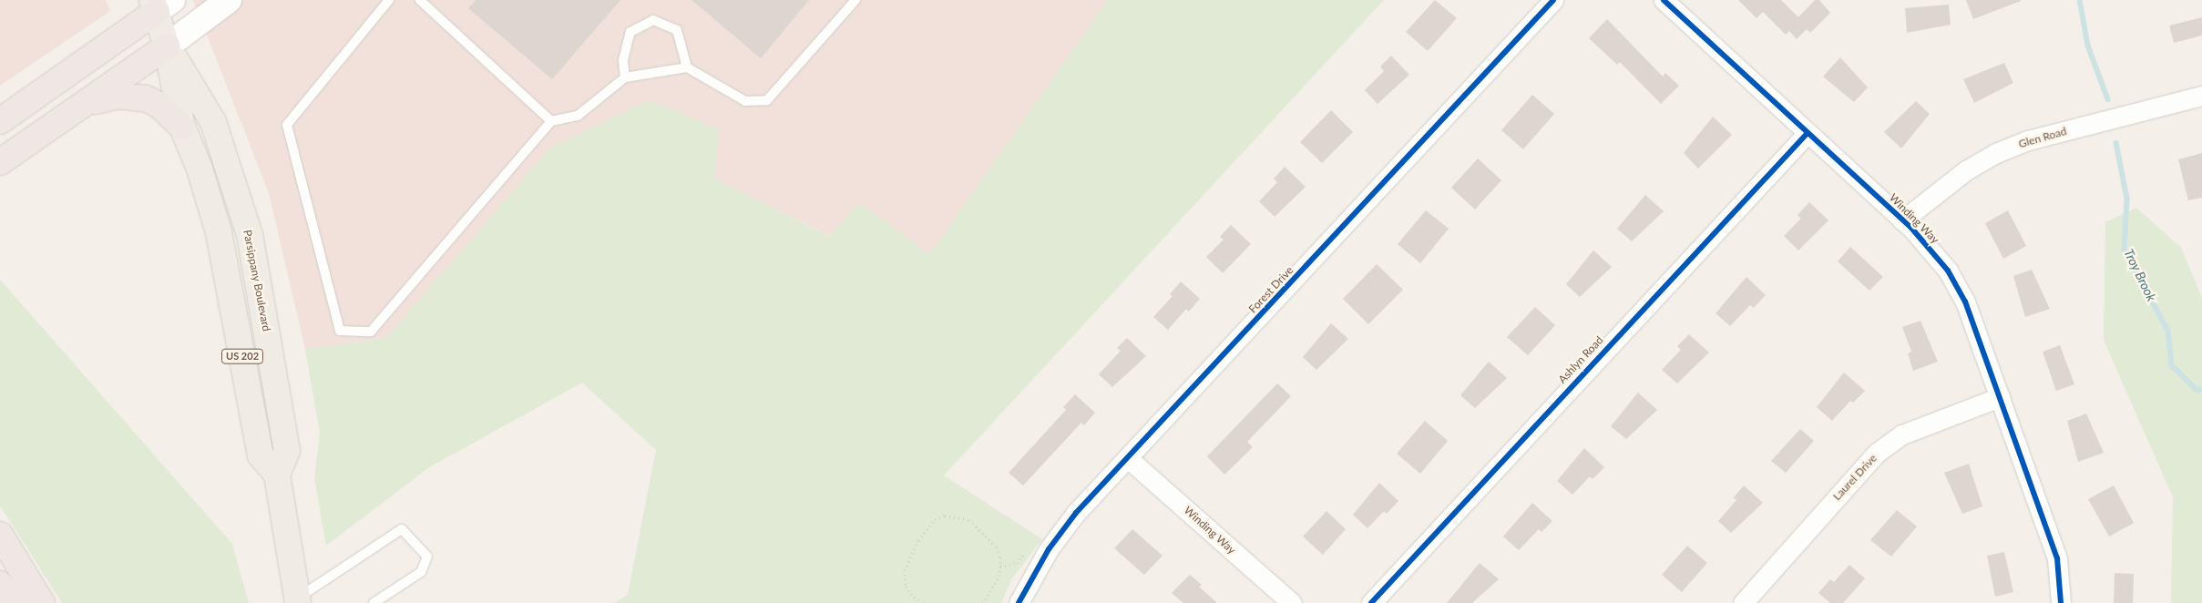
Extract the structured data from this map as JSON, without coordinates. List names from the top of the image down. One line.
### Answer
{"streets":{"main road":["Parsippany Boulevard","US 202"],"street":["Glen Road","Winding Way","Forest Drive","Ashlyn Road","Laurel Drive"]},"crossings":[["Glen Road","Winding Way"],["Winding Way","Forest Drive"],["Winding Way","Ashlyn Road"],["Winding Way","Laurel Drive"]],"water":["Troy Brook"]}
